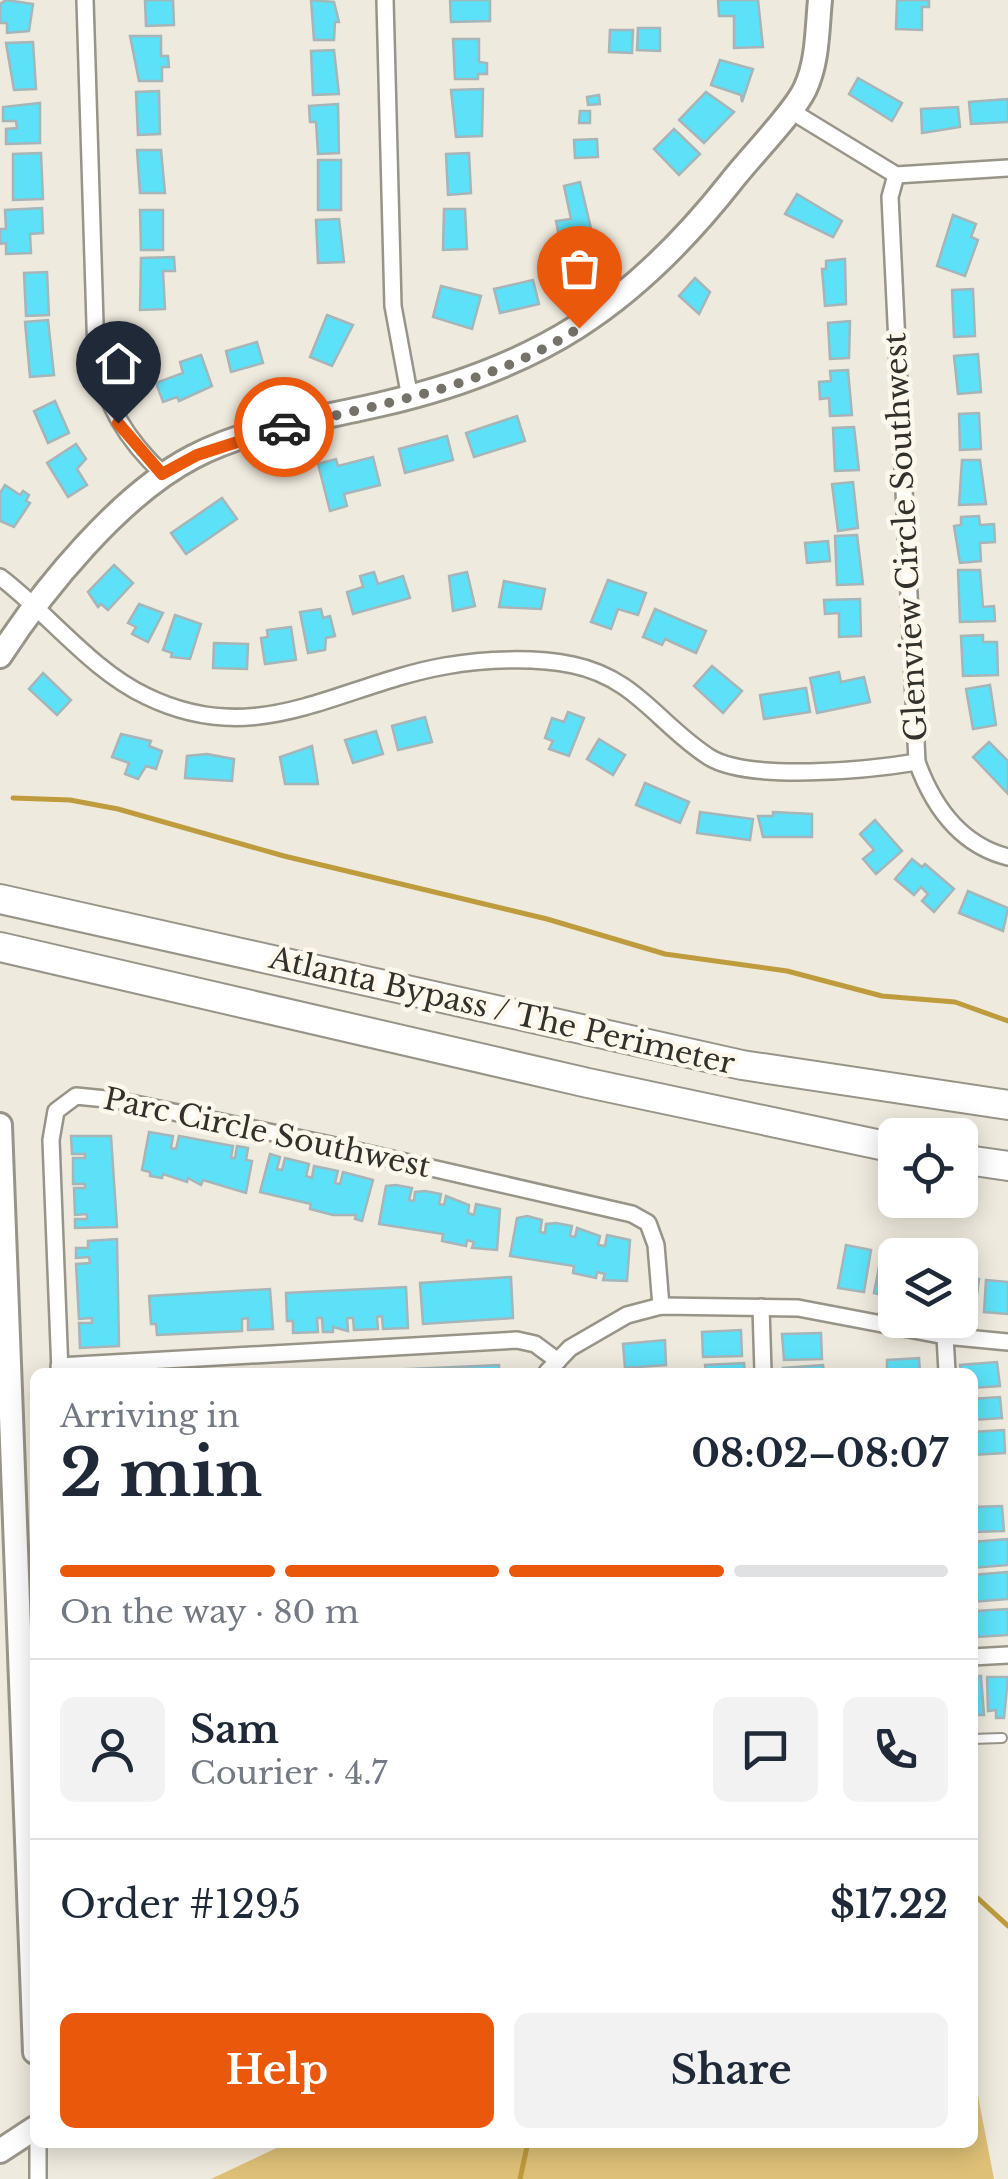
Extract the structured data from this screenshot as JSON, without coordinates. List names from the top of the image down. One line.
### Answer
{"streets":{"highway":["Atlanta Bypass / The Perimeter"],"street":["Glenview Circle Southwest","Parc Circle Southwest"]},"page":{"heading":["2 min","Arriving in","08:02–08:07"],"panel":["Sam","Courier · 4.7","Order #1295","$17.22"],"bar":"On the way · 80 m","buttons":["Help","Share"]}}
